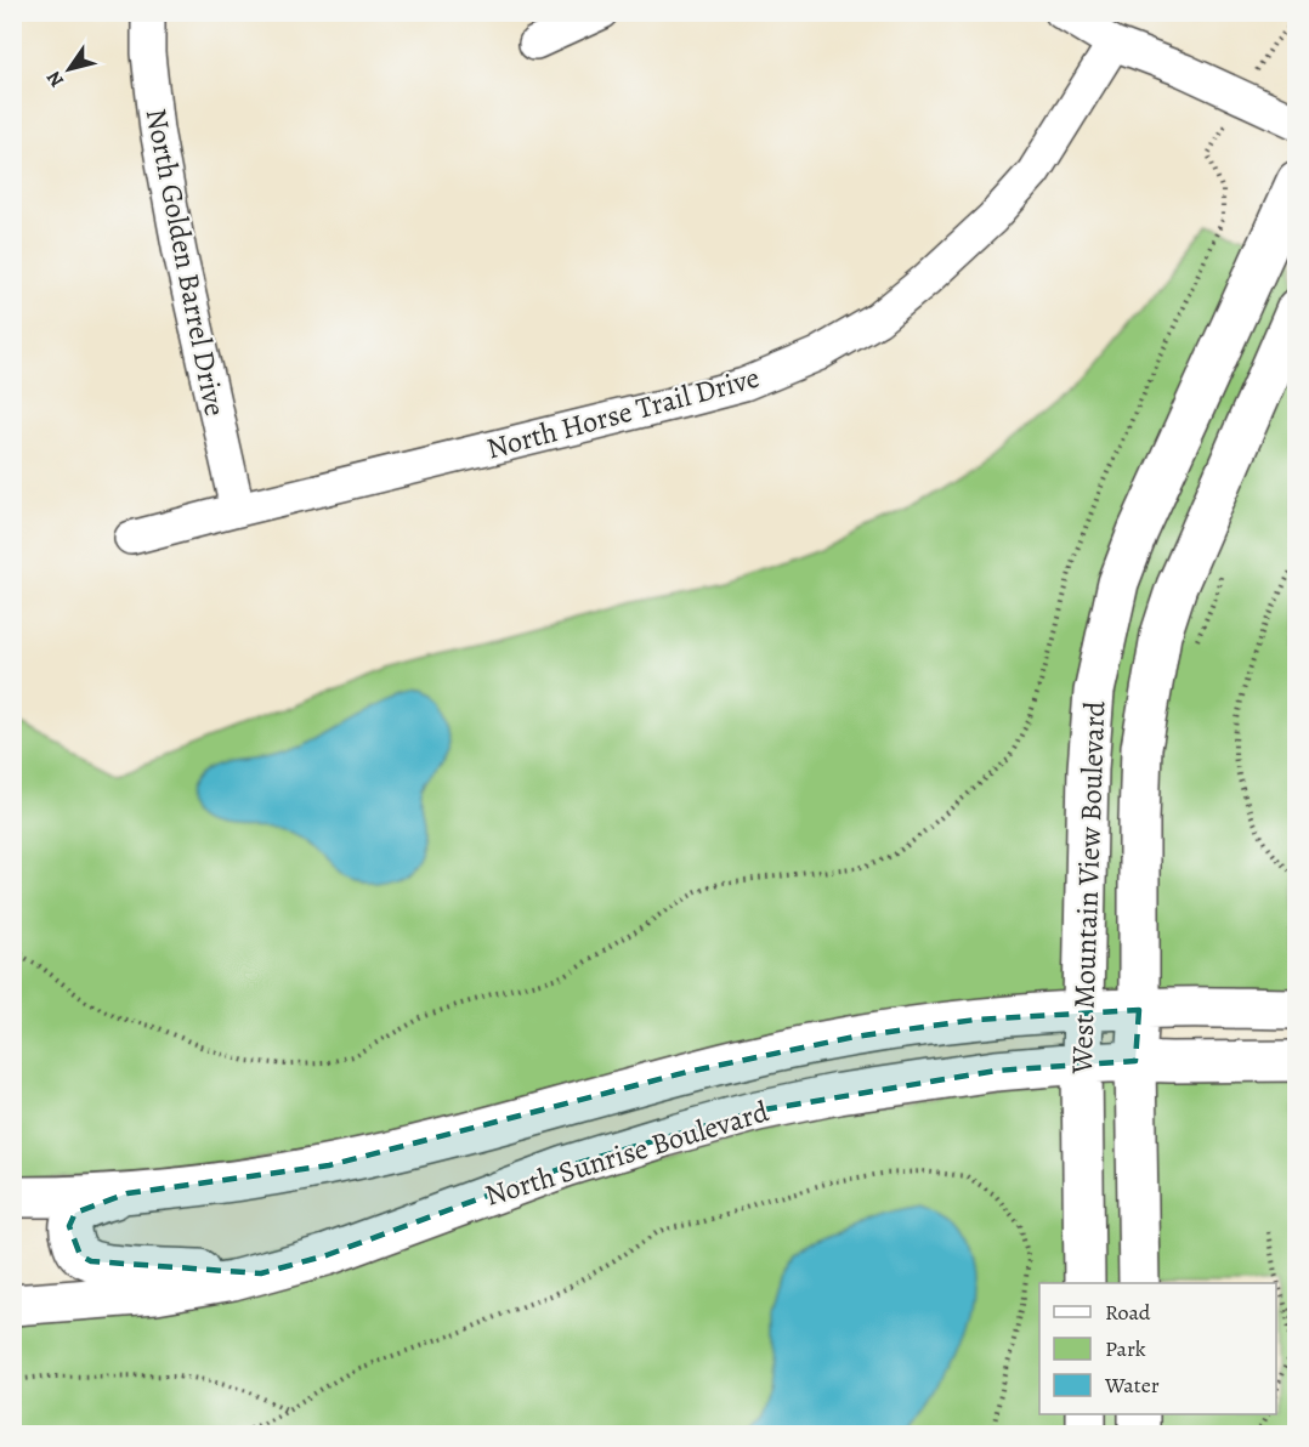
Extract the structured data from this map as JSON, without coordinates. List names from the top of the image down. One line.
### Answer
{"streets":{"street":["North Golden Barrel Drive","North Horse Trail Drive","West Mountain View Boulevard","North Sunrise Boulevard"]},"crossings":[["North Golden Barrel Drive","North Horse Trail Drive"],["West Mountain View Boulevard","North Sunrise Boulevard"]],"legend":["Road","Park","Water"],"north":"bottom left"}
